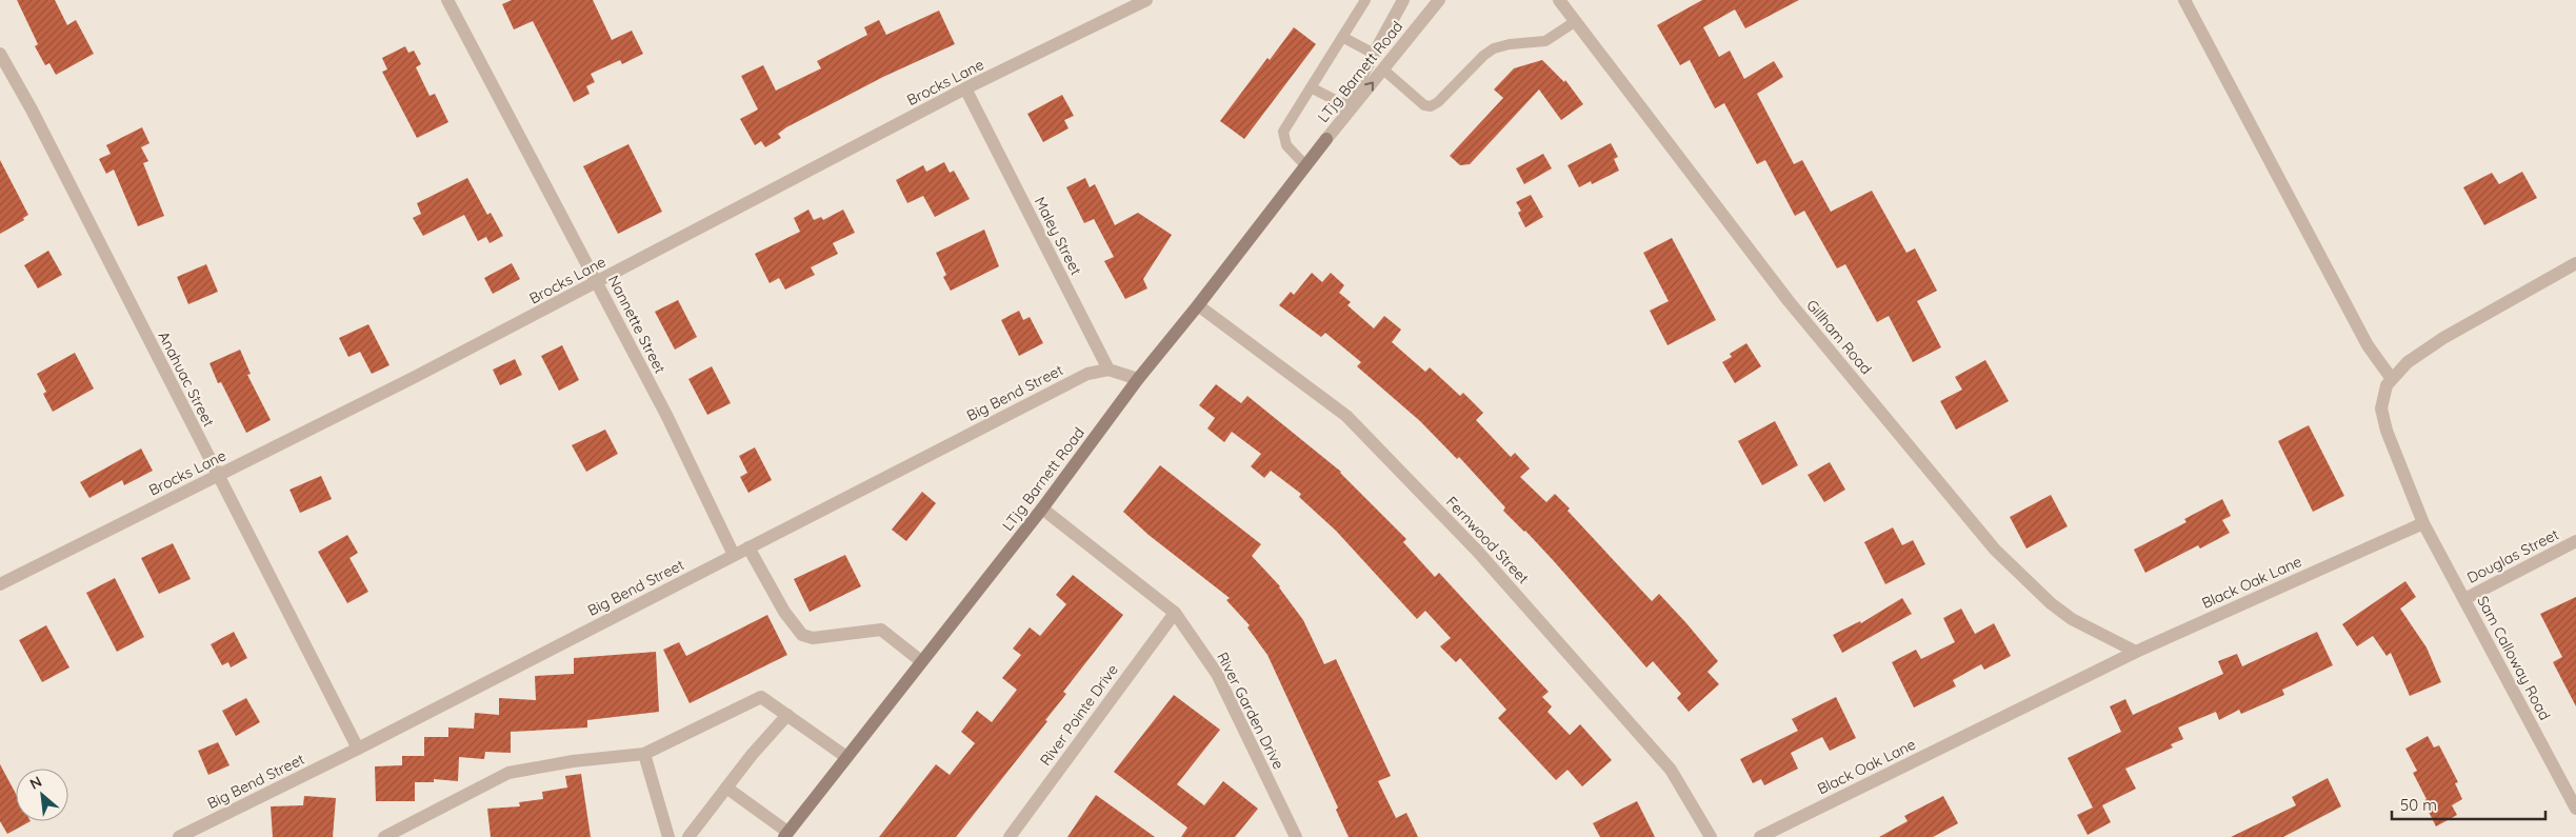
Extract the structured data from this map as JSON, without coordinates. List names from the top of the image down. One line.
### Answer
{"streets":{"street":["LTjg Barnett Road","Brocks Lane","Maley Street","Nannette Street","Gillham Road","Anahuac Street","Big Bend Street","Fernwood Street","Douglas Street","Black Oak Lane","Sam Calloway Road","River Garden Drive","River Pointe Drive"]},"crossings":[["LTjg Barnett Road","Fernwood Street"],["LTjg Barnett Road","River Garden Drive"],["Brocks Lane","Maley Street"],["Brocks Lane","Nannette Street"],["Brocks Lane","Anahuac Street"],["Maley Street","Big Bend Street"],["Nannette Street","Big Bend Street"],["Gillham Road","Black Oak Lane"],["Anahuac Street","Big Bend Street"],["Douglas Street","Sam Calloway Road"],["Black Oak Lane","Sam Calloway Road"],["River Garden Drive","River Pointe Drive"]],"scale_bar":"50 m","north":"top left"}
